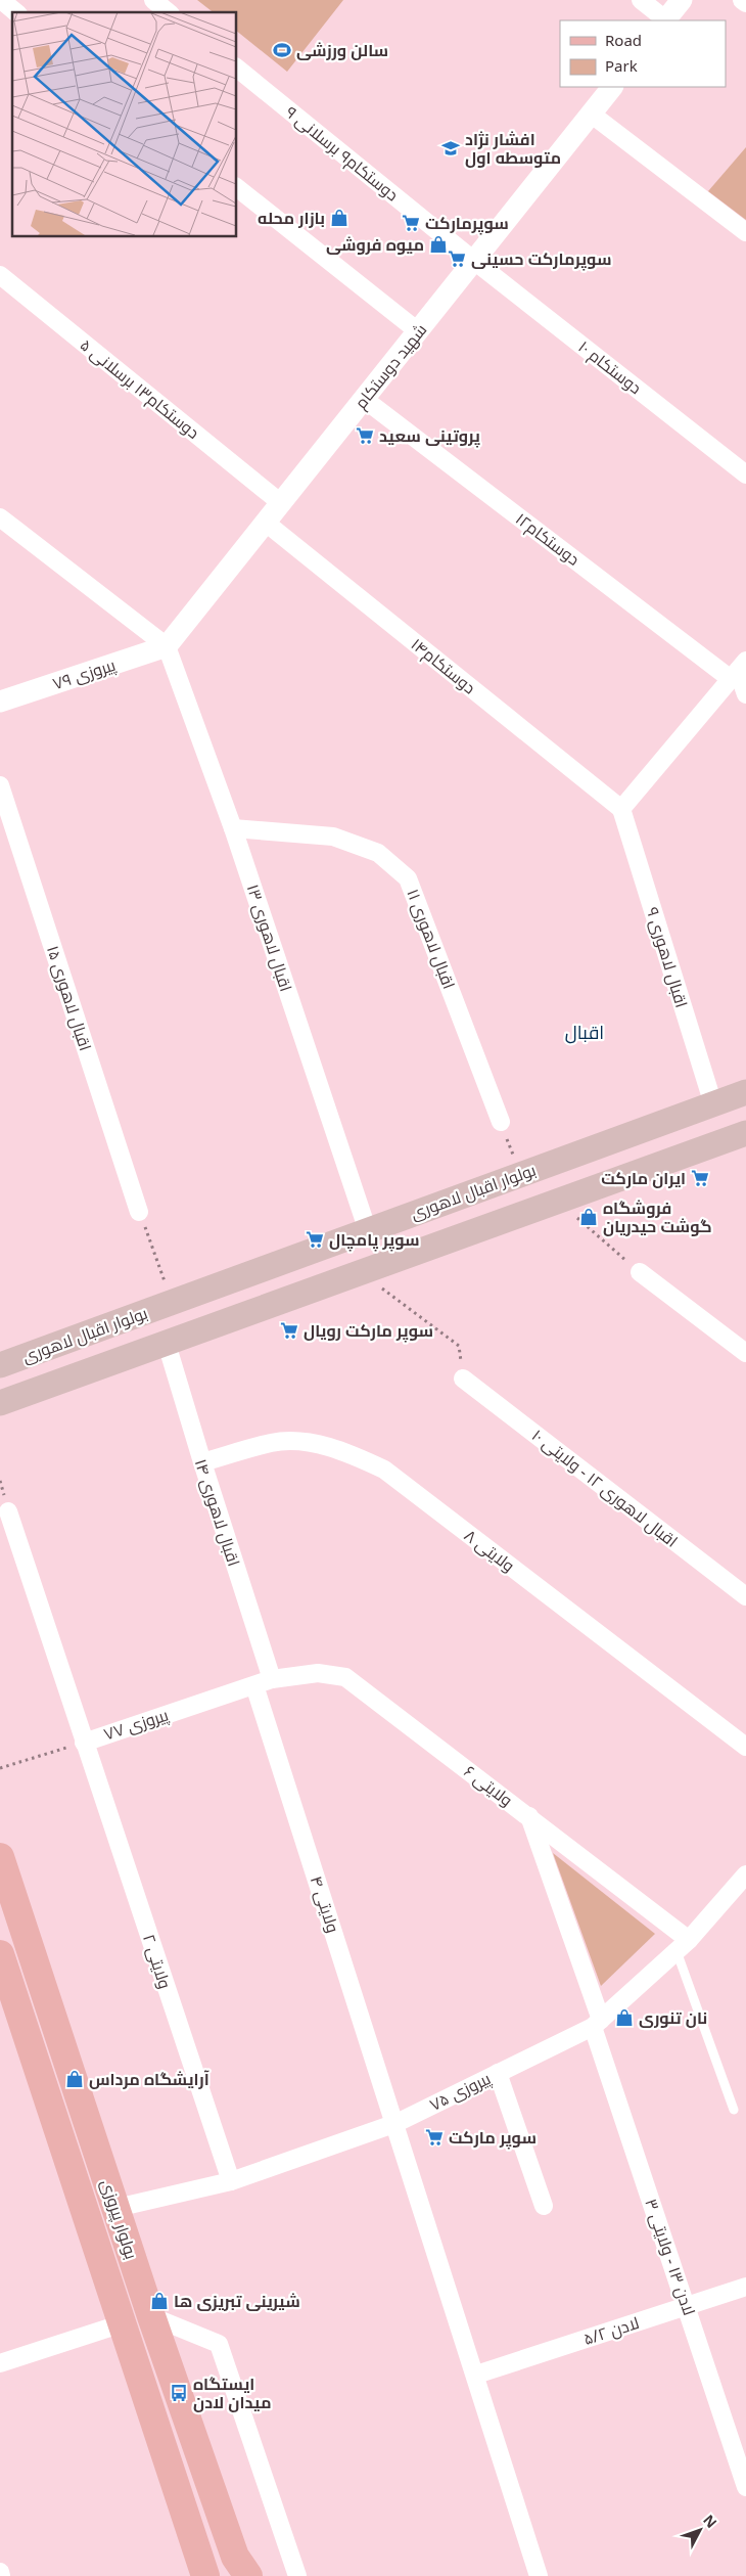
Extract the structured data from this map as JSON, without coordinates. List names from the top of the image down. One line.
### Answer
{"streets":{"main road":["بولوار اقبال لاهوری","بولوار پیروزی"],"street":["دوستکام۹ برسلانی ۹","شهید دوستکام","دوستکام ۱۰","دوستکام۱۳ برسلانی ۵","دوستکام۱۲","دوستکام۱۴","پیروزی ۷۹","اقبال لاهوری ۱۳","اقبال لاهوری ۱۱","اقبال لاهوری ۹","اقبال لاهوری ۱۵","اقبال لاهوری ۱۲ - ولایتی ۱۰","اقبال لاهوری ۱۴","ولایتی ۸","پیروزی ۷۷","ولایتی ۶","ولایتی ۴","ولایتی ۲","پیروزی ۷۵","لادن ۱۳ - ولایتی ۳","لادن ۵/۲"]},"crossings":[["دوستکام۹ برسلانی ۹","شهید دوستکام"],["دوستکام۹ برسلانی ۹","دوستکام ۱۰"],["شهید دوستکام","دوستکام ۱۰"],["شهید دوستکام","دوستکام۱۳ برسلانی ۵"],["شهید دوستکام","دوستکام۱۲"],["شهید دوستکام","دوستکام۱۴"],["شهید دوستکام","پیروزی ۷۹"],["شهید دوستکام","اقبال لاهوری ۱۳"],["دوستکام۱۴","اقبال لاهوری ۹"],["پیروزی ۷۹","اقبال لاهوری ۱۳"],["اقبال لاهوری ۱۳","اقبال لاهوری ۱۱"],["اقبال لاهوری ۱۳","بولوار اقبال لاهوری"],["اقبال لاهوری ۹","بولوار اقبال لاهوری"],["اقبال لاهوری ۱۴","ولایتی ۸"],["اقبال لاهوری ۱۴","پیروزی ۷۷"],["اقبال لاهوری ۱۴","ولایتی ۶"],["پیروزی ۷۷","ولایتی ۶"],["پیروزی ۷۷","ولایتی ۴"],["پیروزی ۷۷","ولایتی ۲"],["ولایتی ۶","پیروزی ۷۵"],["ولایتی ۶","لادن ۱۳ - ولایتی ۳"],["ولایتی ۴","پیروزی ۷۵"],["ولایتی ۴","لادن ۵/۲"],["ولایتی ۲","پیروزی ۷۵"],["پیروزی ۷۵","بولوار پیروزی"],["پیروزی ۷۵","لادن ۱۳ - ولایتی ۳"],["لادن ۱۳ - ولایتی ۳","لادن ۵/۲"]],"districts":["اقبال"],"places":{"sports":["سالن ورزشی"],"school or university":["افشار نژاد متوسطه اول"],"shop":["بازار محله","میوه فروشی","فروشگاه گوشت حیدریان","نان تنوری","آرایشگاه مرداس","شیرینی تبریزی ها"],"supermarket":["سوپرمارکت","سوپرمارکت حسینی","پروتینی سعید","ایران مارکت","سوپر‌ پامچال","سوپر مارکت رویال","سوپر مارکت"],"bus stop":["ایستگاه میدان لادن"]},"legend":["Road","Park"],"north":"top right"}
